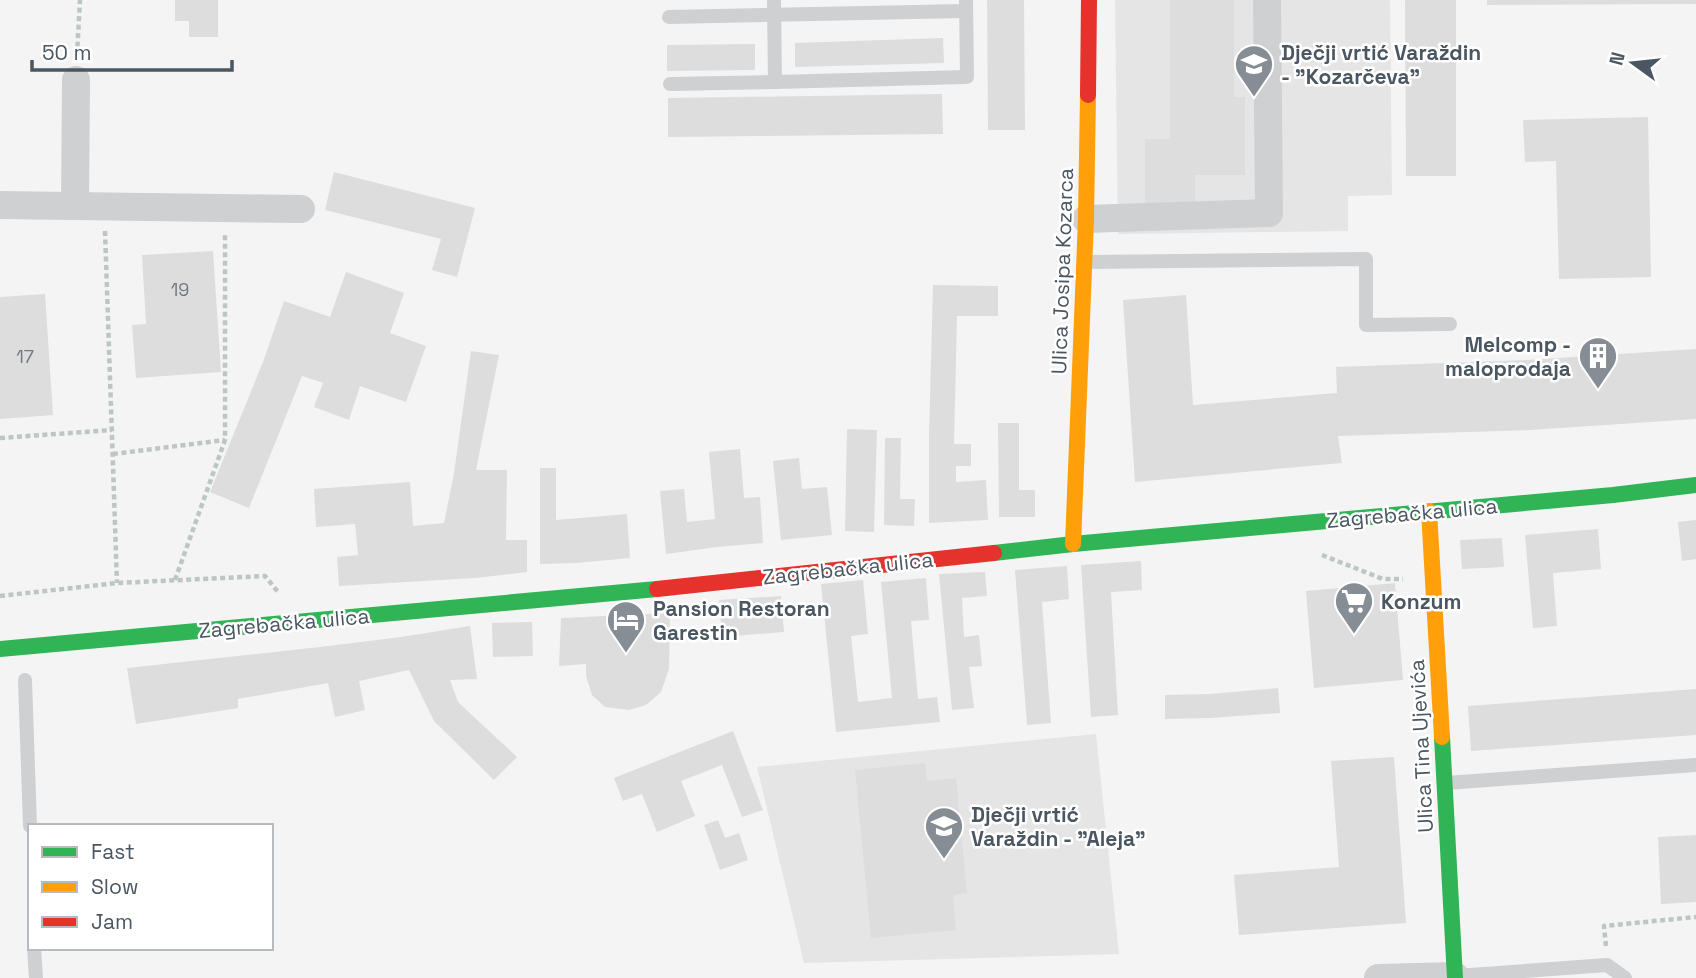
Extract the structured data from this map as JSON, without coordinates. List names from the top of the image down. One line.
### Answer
{"streets":{"street":["Ulica Josipa Kozarca","Zagrebačka ulica","Ulica Tina Ujevića"]},"crossings":[["Ulica Josipa Kozarca","Zagrebačka ulica"],["Zagrebačka ulica","Ulica Tina Ujevića"]],"places":{"school or university":["Dječji vrtić Varaždin - \"Kozarčeva\"","Dječji vrtić Varaždin - \"Aleja\""],"building":["Melcomp - maloprodaja"],"supermarket":["Konzum"],"hotel":["Pansion Restoran Garestin"]},"house_numbers":["19","17"],"legend":["Fast","Slow","Jam"],"scale_bar":"50 m","north":"left"}
